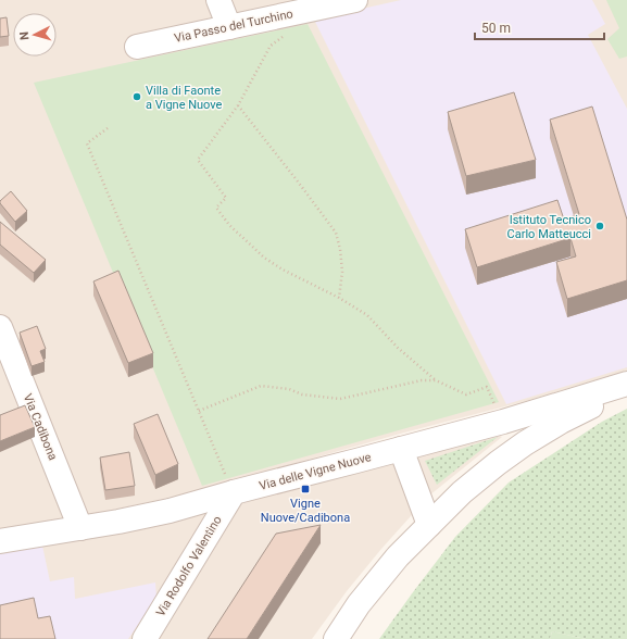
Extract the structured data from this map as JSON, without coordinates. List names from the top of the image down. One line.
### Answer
{"streets":{"street":["Via Passo del Turchino","Via Cadibona","Via delle Vigne Nuove","Via Rodolfo Valentino"]},"crossings":[["Via Cadibona","Via delle Vigne Nuove"],["Via delle Vigne Nuove","Via Rodolfo Valentino"]],"places":{"other":["Villa di Faonte a Vigne Nuove","Istituto Tecnico Carlo Matteucci"],"transit":["Vigne Nuove/Cadibona"]},"scale_bar":"50 m","north":"left"}
